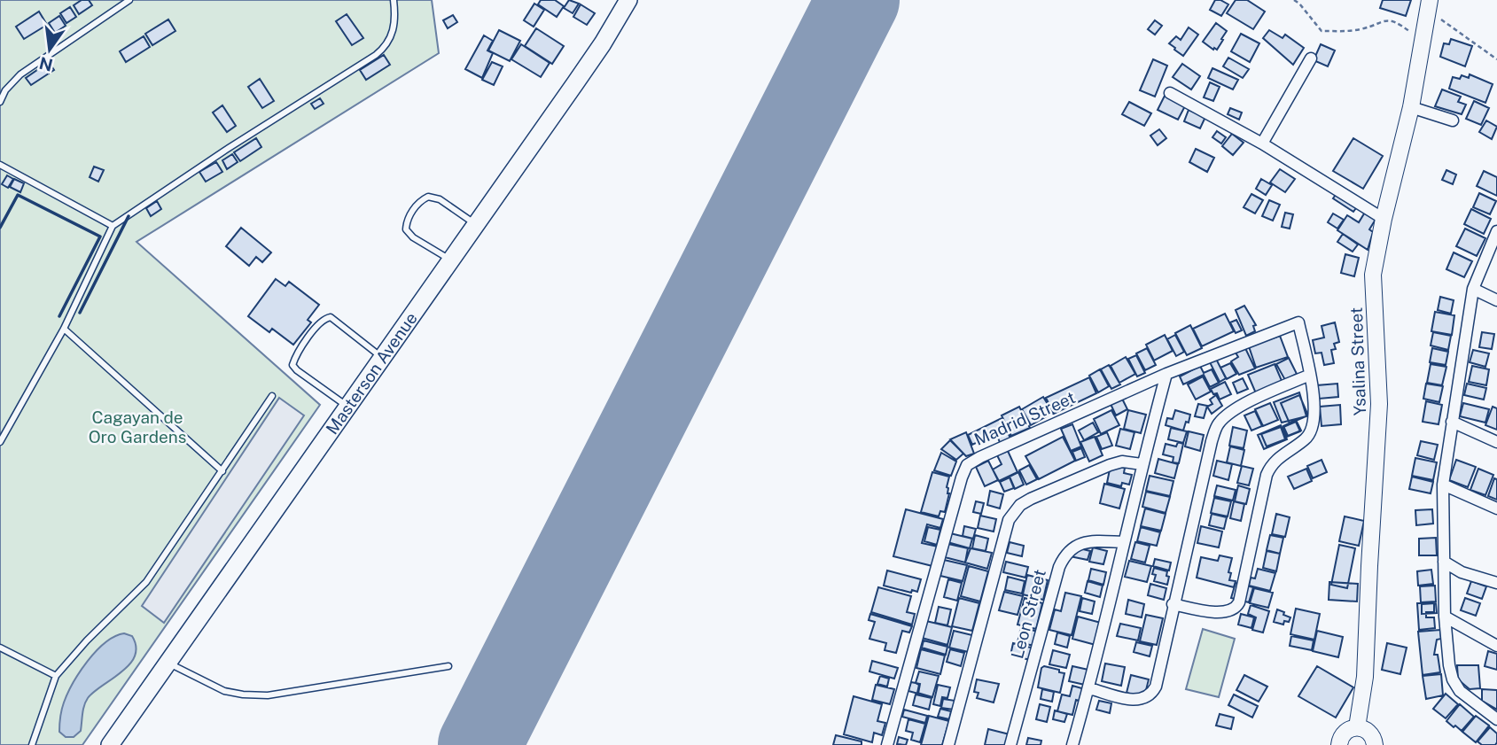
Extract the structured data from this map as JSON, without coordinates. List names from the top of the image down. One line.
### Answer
{"streets":{"main road":["Masterson Avenue"],"street":["Ysalina Street","Madrid Street","Leon Street"]},"parks":["Cagayan de Oro Gardens"],"north":"bottom"}
